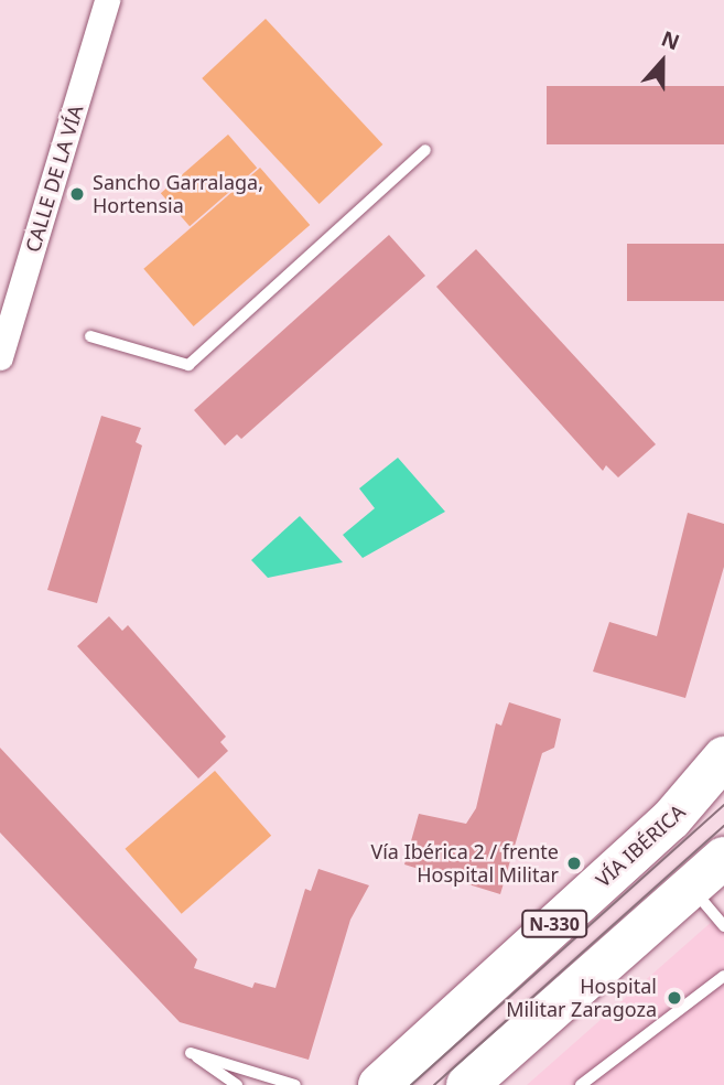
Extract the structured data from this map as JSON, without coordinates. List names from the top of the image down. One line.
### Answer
{"streets":{"highway":["VÍA IBÉRICA","N-330"],"street":["CALLE DE LA VÍA"]},"places":["Sancho Garralaga, Hortensia","Vía Ibérica 2 / frente Hospital Militar","Hospital Militar Zaragoza"],"north":"top"}
